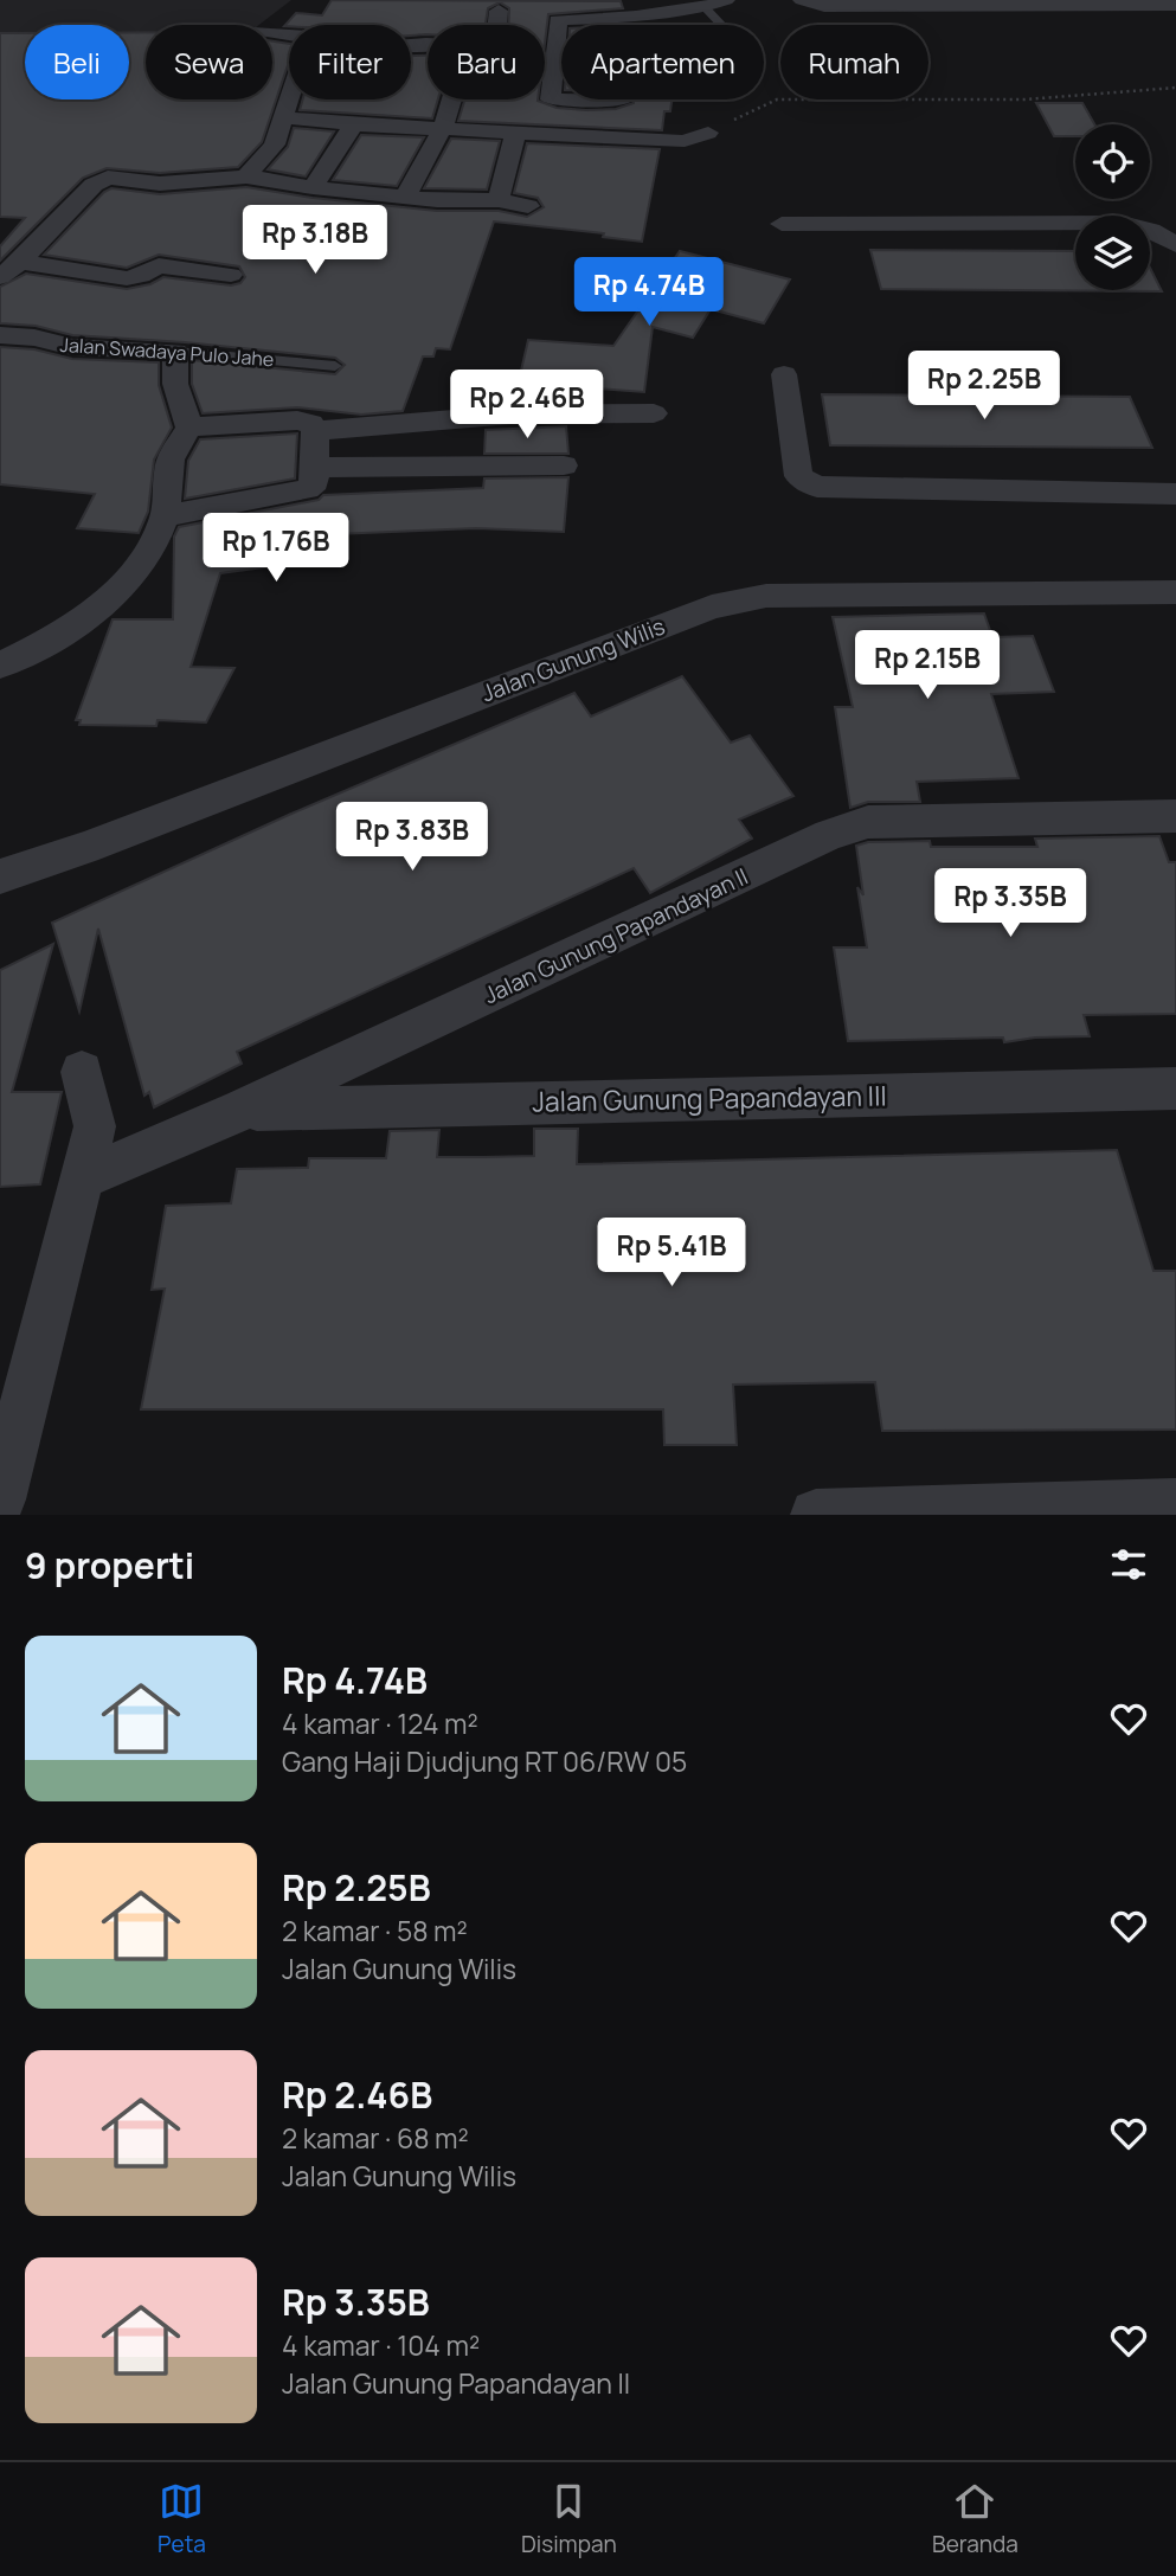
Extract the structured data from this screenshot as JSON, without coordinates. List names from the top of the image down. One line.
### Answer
{"streets":{"street":["Jalan Swadaya Pulo Jahe","Jalan Gunung Wilis","Jalan Gunung Papandayan II","Jalan Gunung Papandayan III"]},"crossings":[["Jalan Gunung Papandayan II","Jalan Gunung Papandayan III"]],"page":{"chip":["Beli","Sewa","Filter","Baru","Apartemen","Rumah"],"price":["Rp 3.18B","Rp 4.74B","Rp 2.25B","Rp 2.46B","Rp 1.76B","Rp 2.15B","Rp 3.83B","Rp 3.35B","Rp 5.41B"],"heading":"9 properti","list":[{"name":"Rp 4.74B","note":"4 kamar · 124 m² · Gang Haji Djudjung RT 06/RW 05"},{"name":"Rp 2.25B","note":"2 kamar · 58 m² · Jalan Gunung Wilis"},{"name":"Rp 2.46B","note":"2 kamar · 68 m² · Jalan Gunung Wilis"},{"name":"Rp 3.35B","note":"4 kamar · 104 m² · Jalan Gunung Papandayan II"}],"tabs":["Peta","Disimpan","Beranda"]}}
